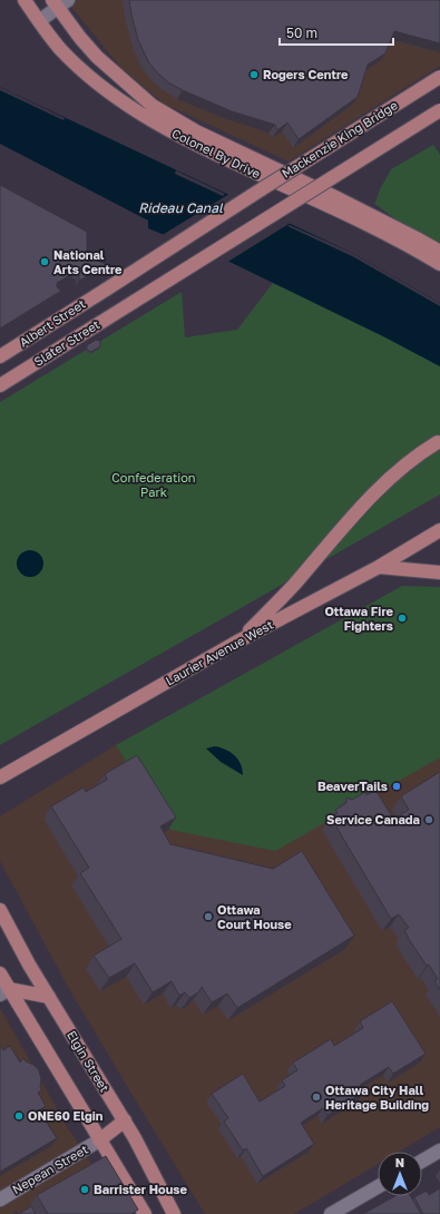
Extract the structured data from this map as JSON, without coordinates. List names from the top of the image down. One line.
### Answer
{"streets":{"main road":["Mackenzie King Bridge","Colonel By Drive","Albert Street","Slater Street","Laurier Avenue West","Elgin Street"],"street":["Nepean Street"]},"crossings":[["Mackenzie King Bridge","Albert Street"]],"water":["Rideau Canal"],"parks":["Confederation Park"],"places":["Rogers Centre","National Arts Centre","Ottawa Fire Fighters","BeaverTails","Service Canada","Ottawa Court House","Ottawa City Hall Heritage Building","ONE60 Elgin","Barrister House"],"scale_bar":"50 m","north":"top"}
